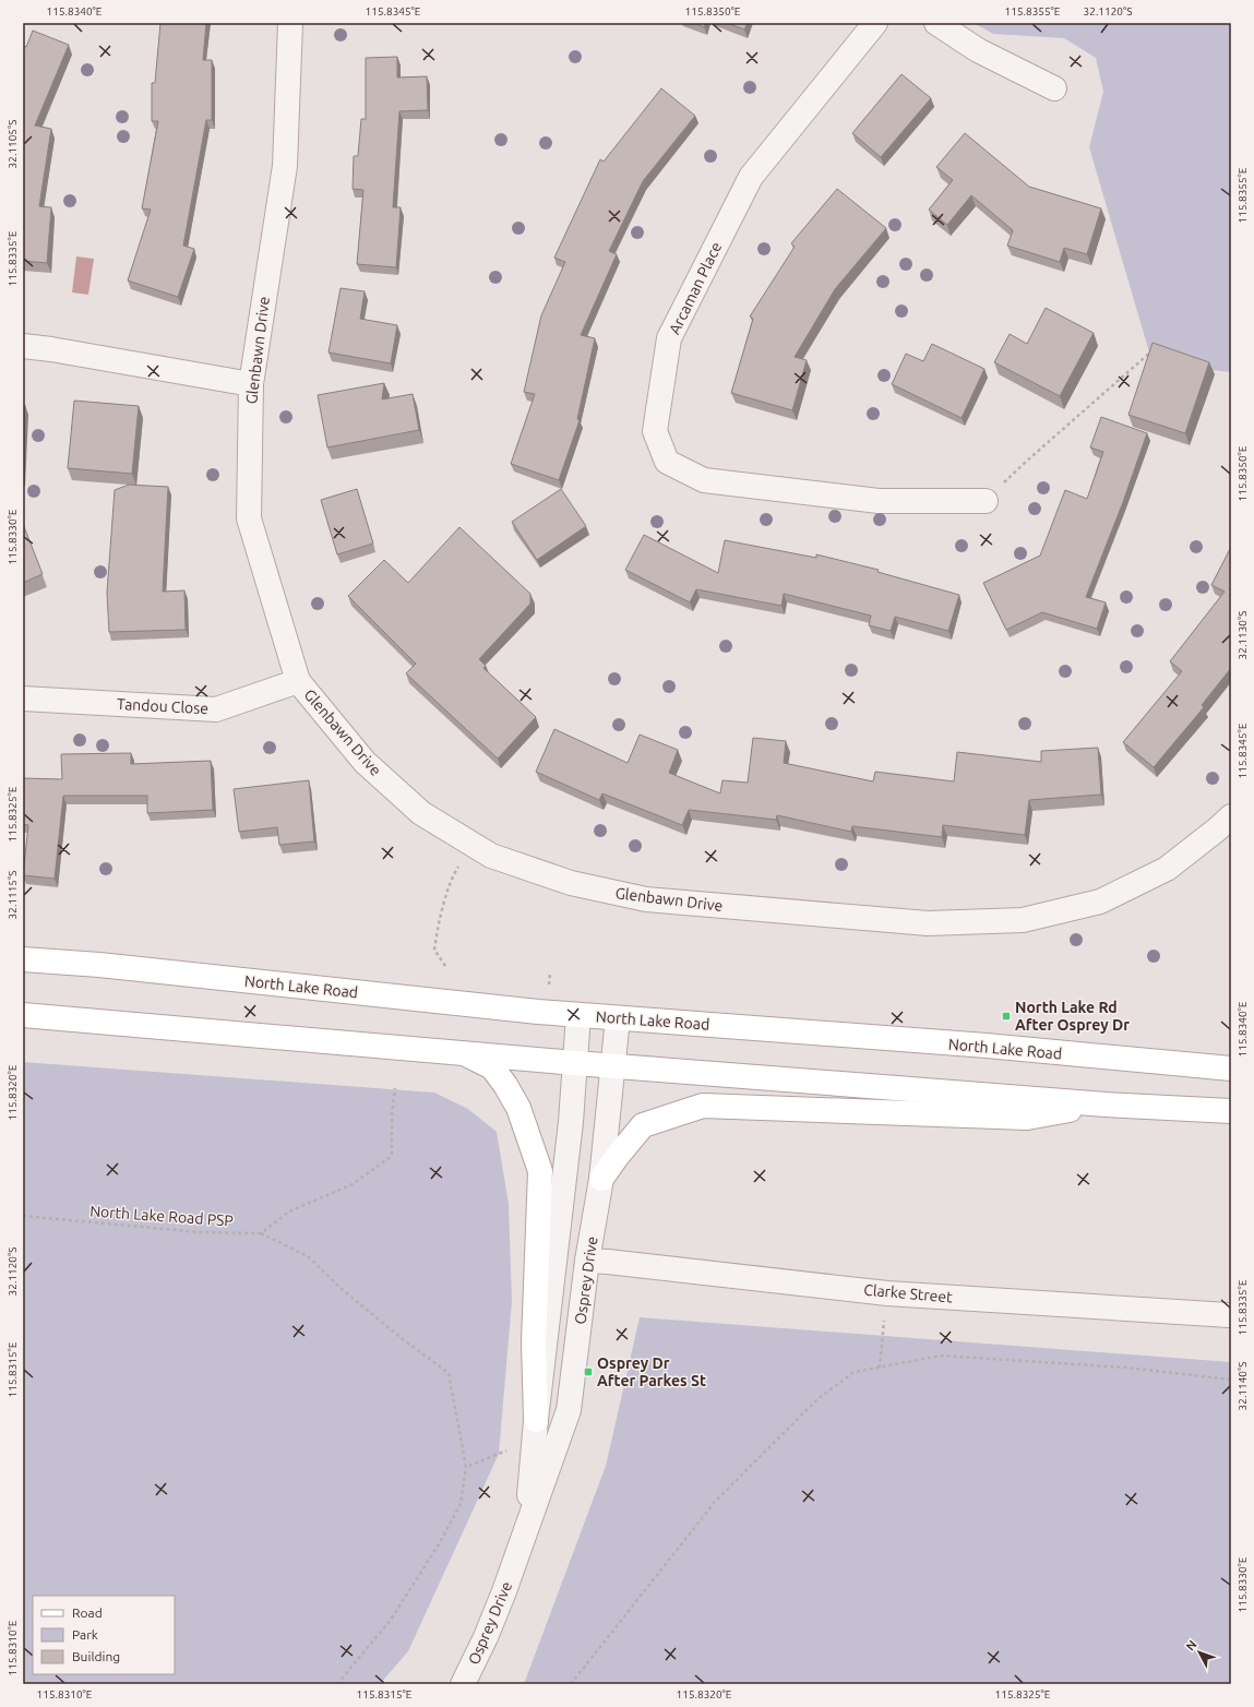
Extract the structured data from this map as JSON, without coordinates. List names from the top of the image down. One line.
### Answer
{"streets":{"main road":["North Lake Road"],"street":["Arcaman Place","Glenbawn Drive","Tandou Close","Osprey Drive","Clarke Street"],"path":["North Lake Road PSP"]},"crossings":[["Glenbawn Drive","Tandou Close"],["North Lake Road","Osprey Drive"],["Osprey Drive","Clarke Street"]],"places":{"transit":["North Lake Rd After Osprey Dr","Osprey Dr After Parkes St"]},"legend":["Road","Park","Building"],"north":"top left","coordinates":["115.8340°E","115.8345°E","115.8350°E","115.8355°E","32.1120°S","32.1105°S","115.8335°E","115.8330°E","32.1130°S","115.8325°E","32.1115°S","115.8320°E","115.8315°E","32.1140°S","115.8310°E"]}
